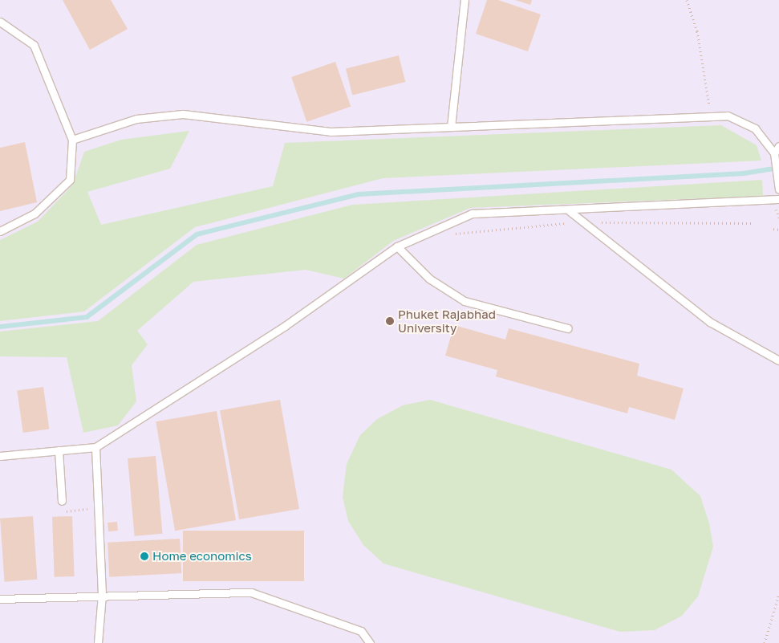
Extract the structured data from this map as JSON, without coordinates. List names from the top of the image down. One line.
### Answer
{"places":["Phuket Rajabhad University","Home economics"]}
